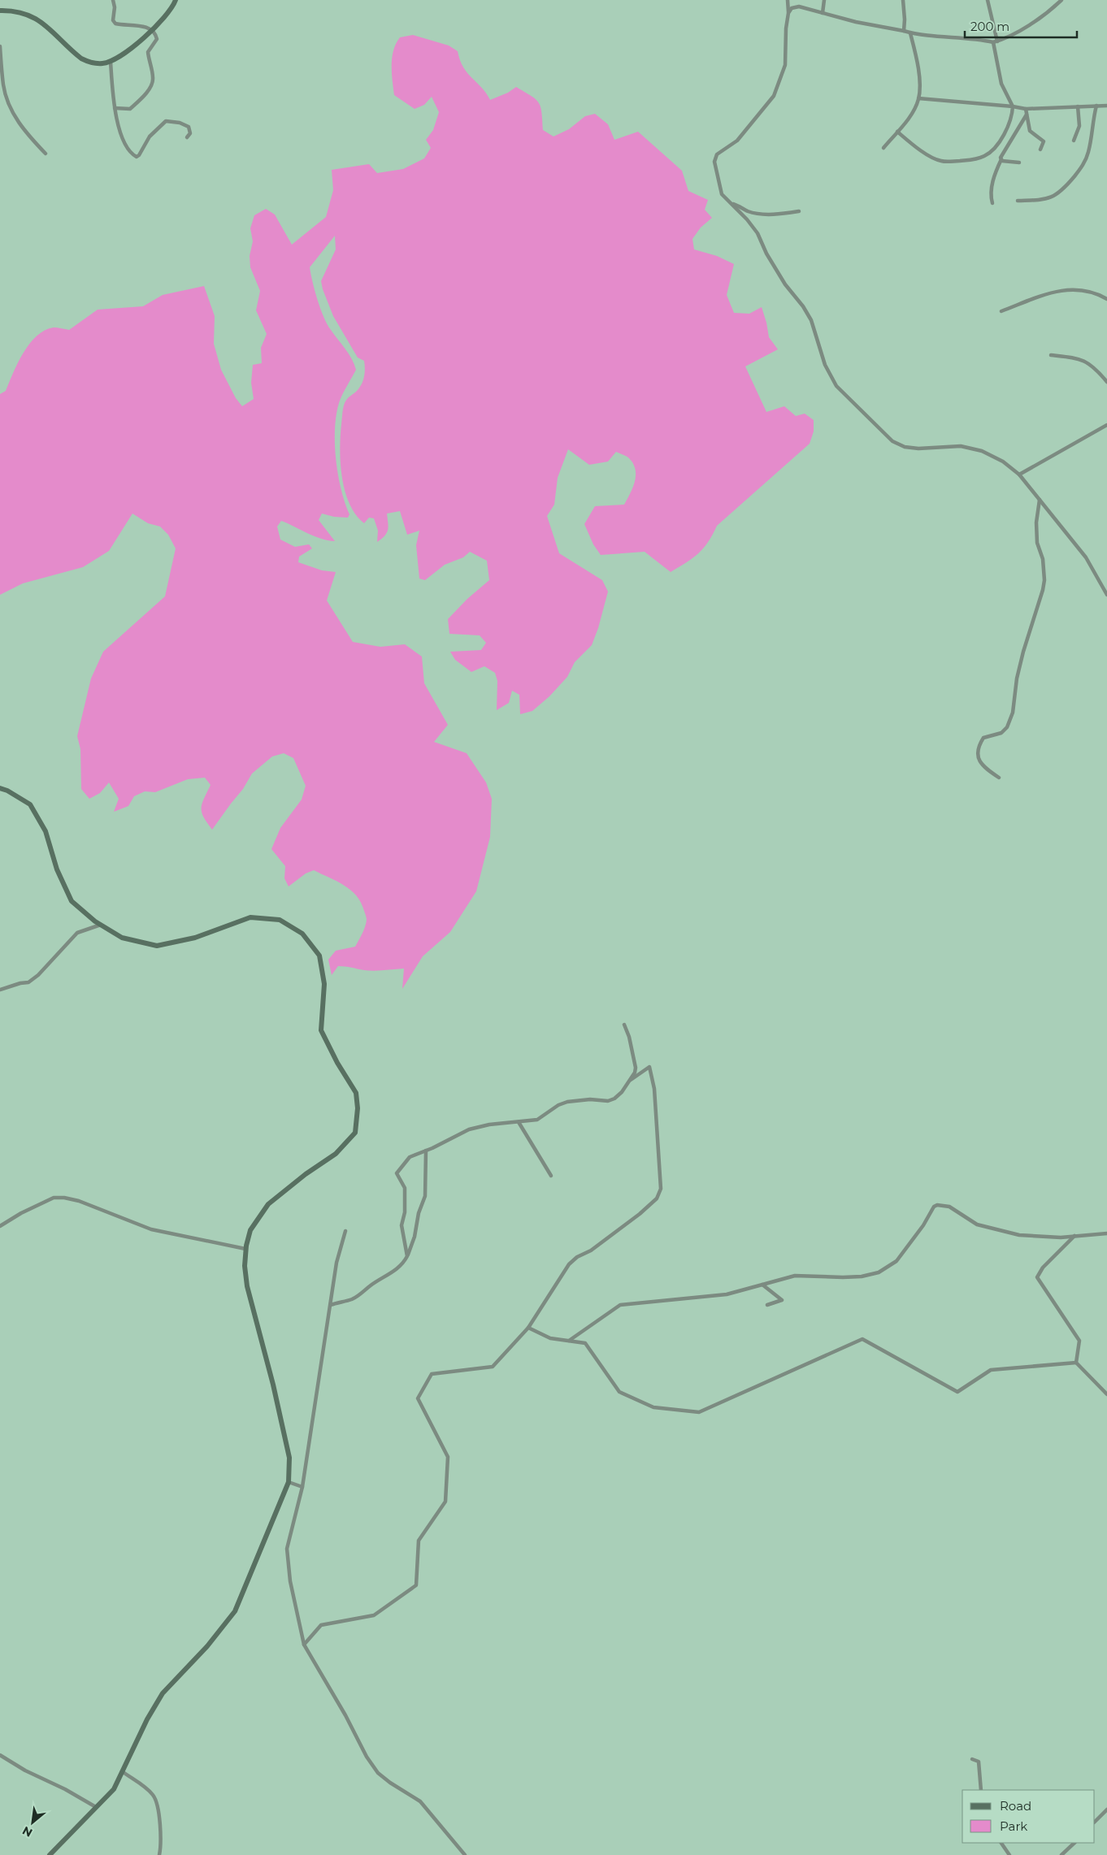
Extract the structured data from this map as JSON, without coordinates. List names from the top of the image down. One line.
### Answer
{"legend":["Road","Park"],"scale_bar":"200 m","north":"bottom left"}
